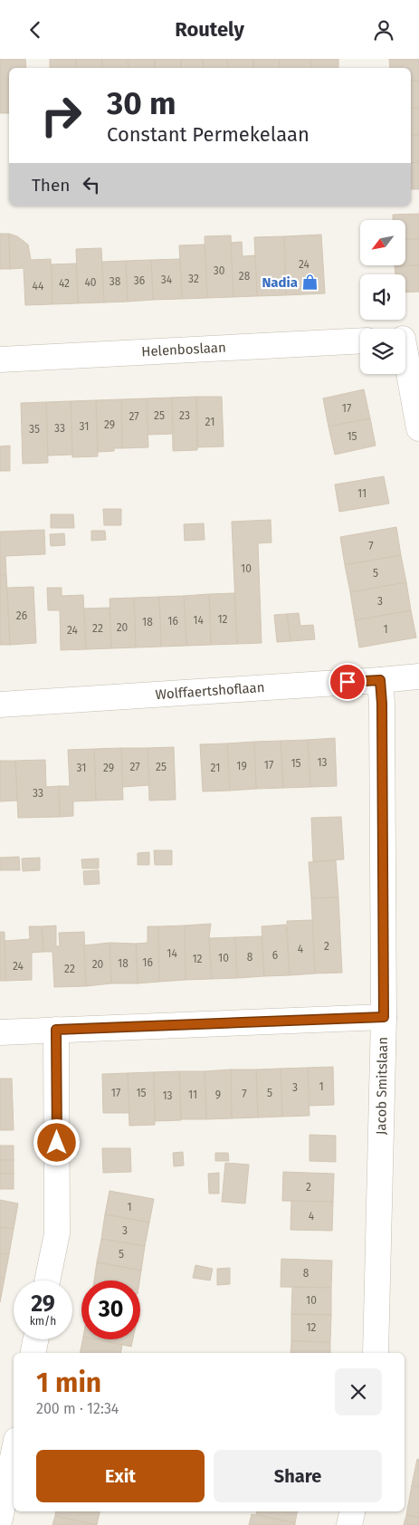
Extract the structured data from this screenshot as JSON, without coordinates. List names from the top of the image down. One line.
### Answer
{"streets":{"street":["Helenboslaan","Wolffaertshoflaan","Jacob Smitslaan"]},"crossings":[["Wolffaertshoflaan","Jacob Smitslaan"]],"places":{"shop":["Nadia"]},"house_numbers":["24","30","28","32","34","36","38","40","42","44","17","25","23","27","21","29","31","33","35","15","11","7","10","5","3","26","12","14","16","18","20","22","1","24","13","15","17","19","27","25","31","29","21","33","2","4","14","6","8","10","12","16","18","20","24","22","1","3","17","15","5","7","11","9","13","2","1","4","3","5","8","10","12"],"north":"bottom left","page":{"header":"Routely","turn":["30 m","Constant Permekelaan"],"then":"Then","speed":"29 km/h","limit":"30","heading":["1 min","200 m · 12:34"],"buttons":["Exit","Share"]}}
